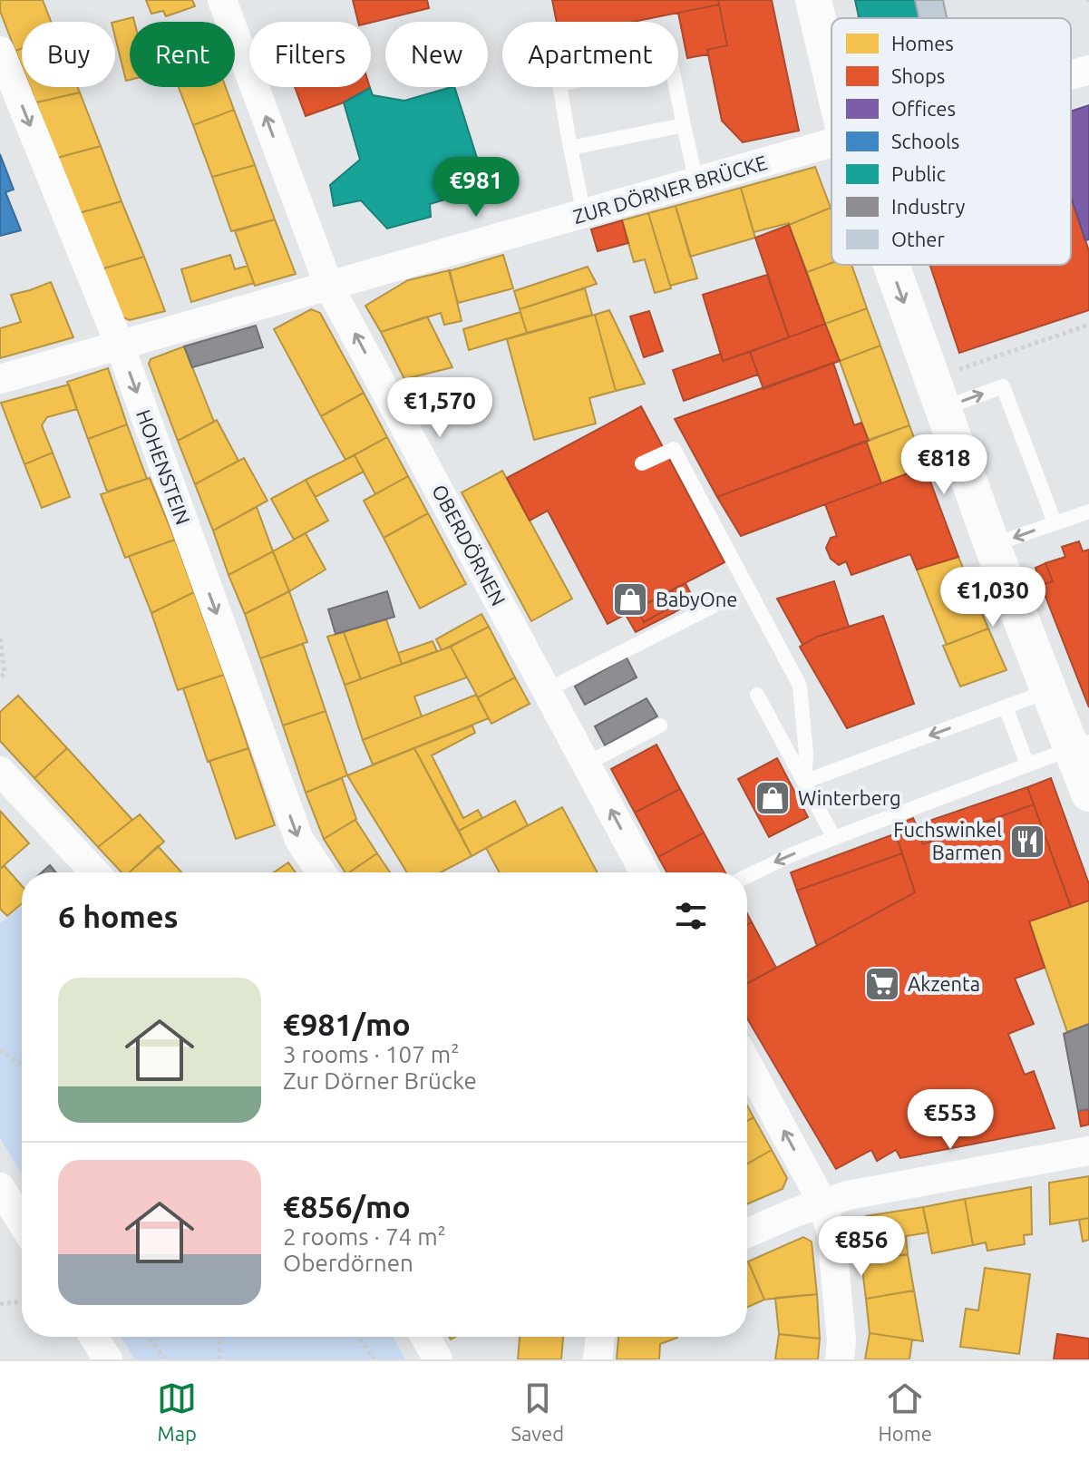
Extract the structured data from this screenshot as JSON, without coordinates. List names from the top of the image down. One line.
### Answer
{"streets":{"street":["ZUR DÖRNER BRÜCKE","HOHENSTEIN","OBERDÖRNEN"]},"crossings":[["ZUR DÖRNER BRÜCKE","HOHENSTEIN"],["ZUR DÖRNER BRÜCKE","OBERDÖRNEN"]],"one_way":["HOHENSTEIN","OBERDÖRNEN"],"places":{"shop":["BabyOne","Winterberg"],"restaurant":["Fuchswinkel Barmen"],"supermarket":["Akzenta"]},"legend":["Homes","Shops","Offices","Schools","Public","Industry","Other"],"page":{"chip":["Buy","Rent","Filters","New","Apartment"],"price":["€981","€1,570","€818","€1,030","€553","€856"],"heading":"6 homes","list":[{"name":"€981/mo","note":"3 rooms · 107 m² · Zur Dörner Brücke"},{"name":"€856/mo","note":"2 rooms · 74 m² · Oberdörnen"}],"tabs":["Map","Saved","Home"]}}
